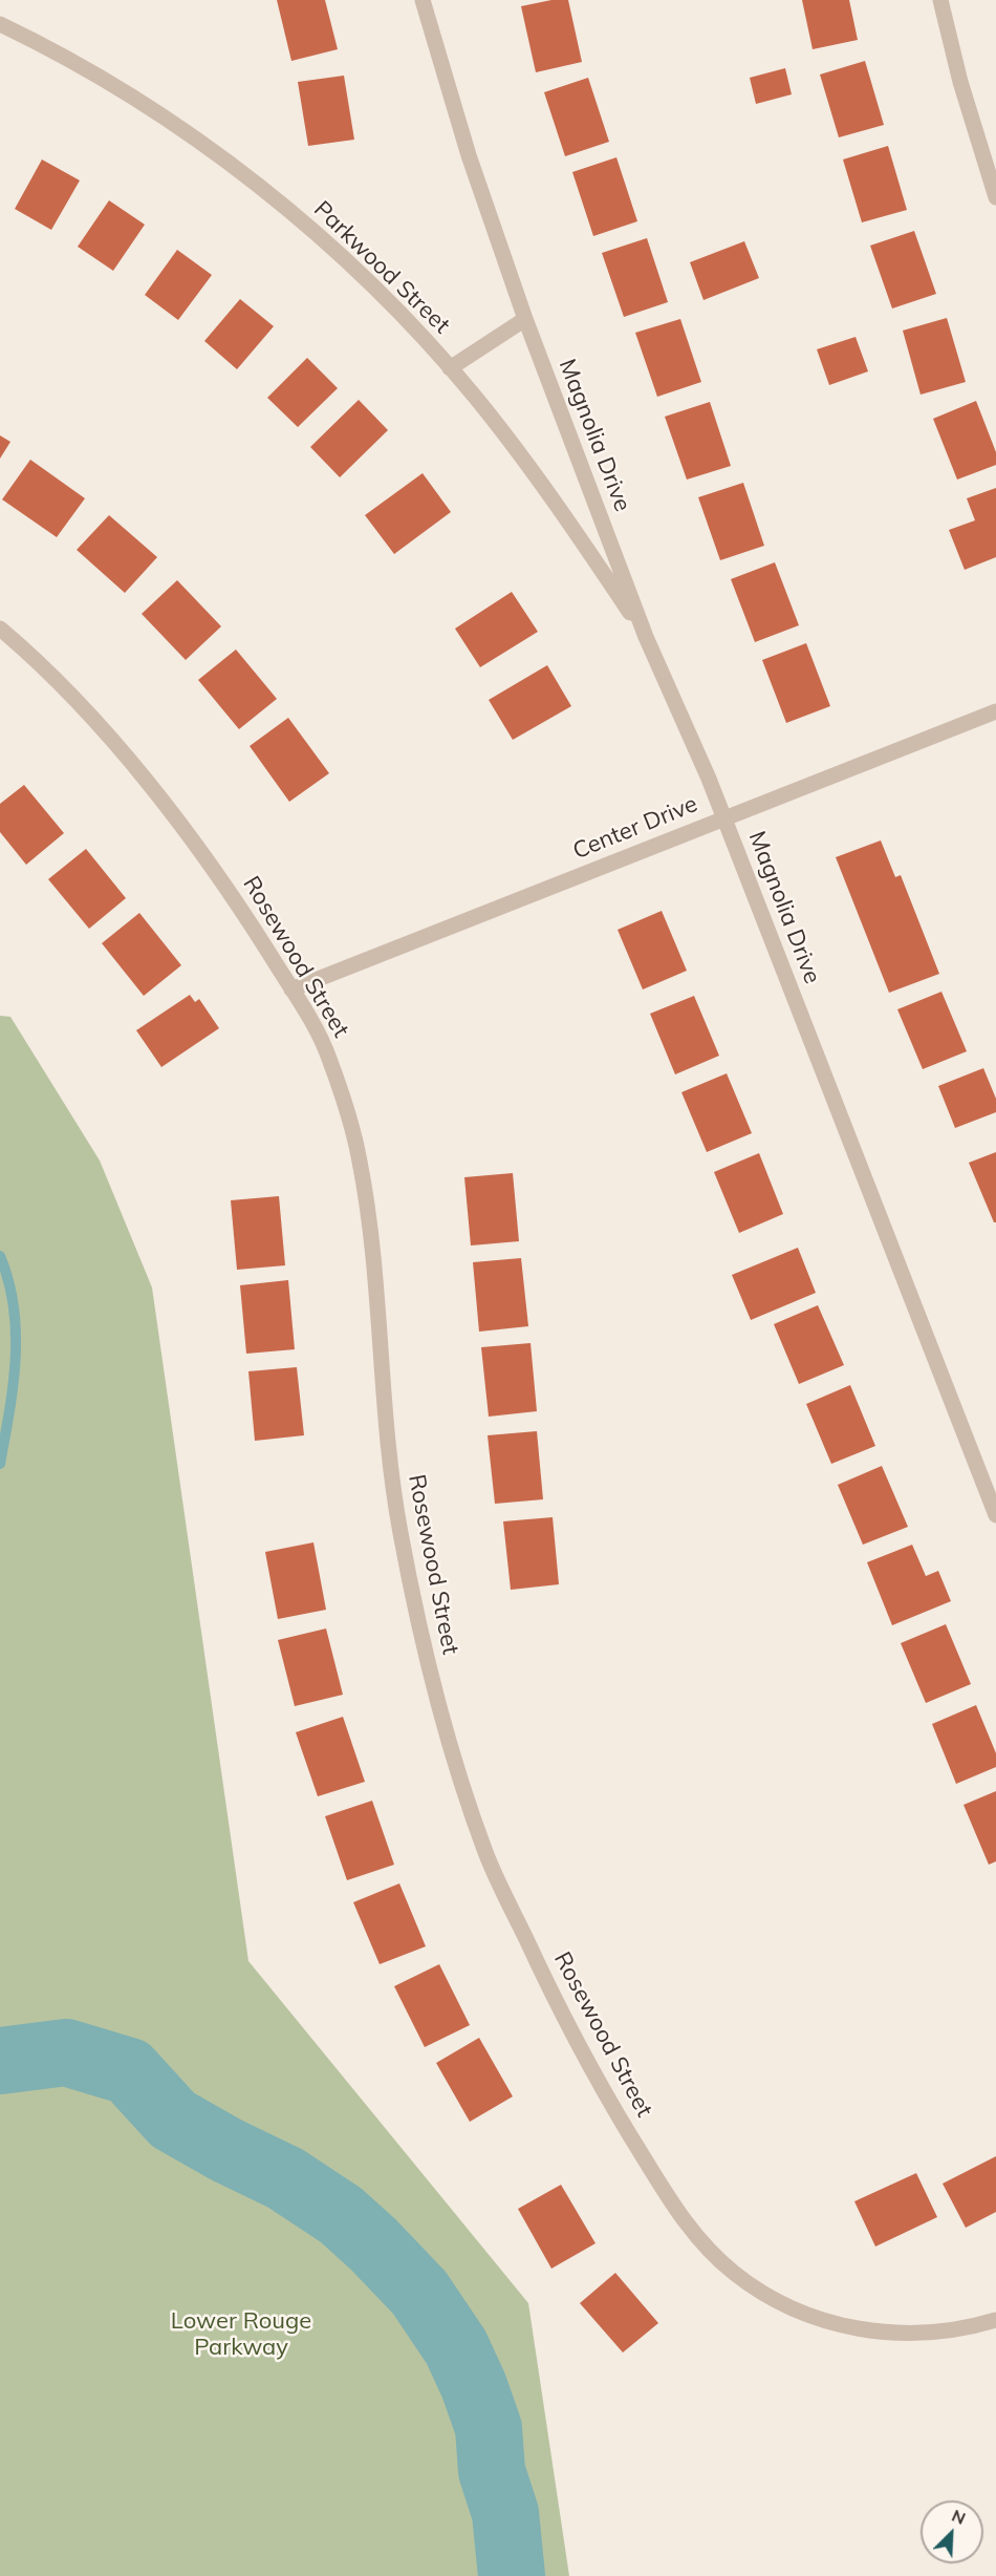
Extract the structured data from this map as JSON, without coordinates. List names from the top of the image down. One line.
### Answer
{"streets":{"street":["Parkwood Street","Magnolia Drive","Center Drive","Rosewood Street"]},"crossings":[["Parkwood Street","Magnolia Drive"],["Magnolia Drive","Center Drive"],["Center Drive","Rosewood Street"]],"parks":["Lower Rouge Parkway"],"north":"top right"}
